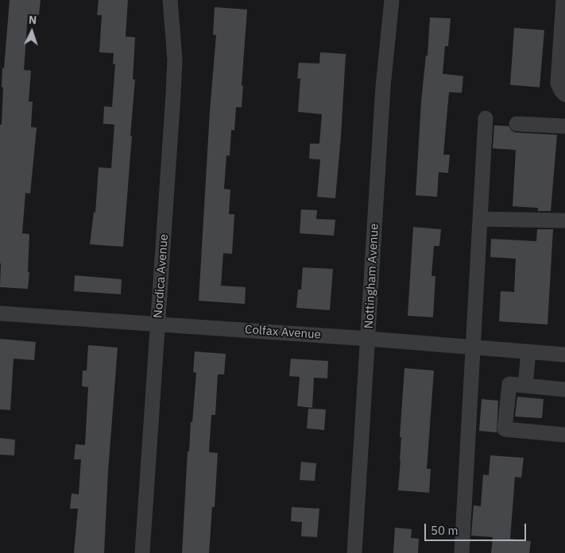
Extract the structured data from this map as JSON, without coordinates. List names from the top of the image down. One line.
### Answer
{"streets":{"street":["Nordica Avenue","Nottingham Avenue","Colfax Avenue"]},"crossings":[["Nordica Avenue","Colfax Avenue"],["Nottingham Avenue","Colfax Avenue"]],"scale_bar":"50 m","north":"top"}
